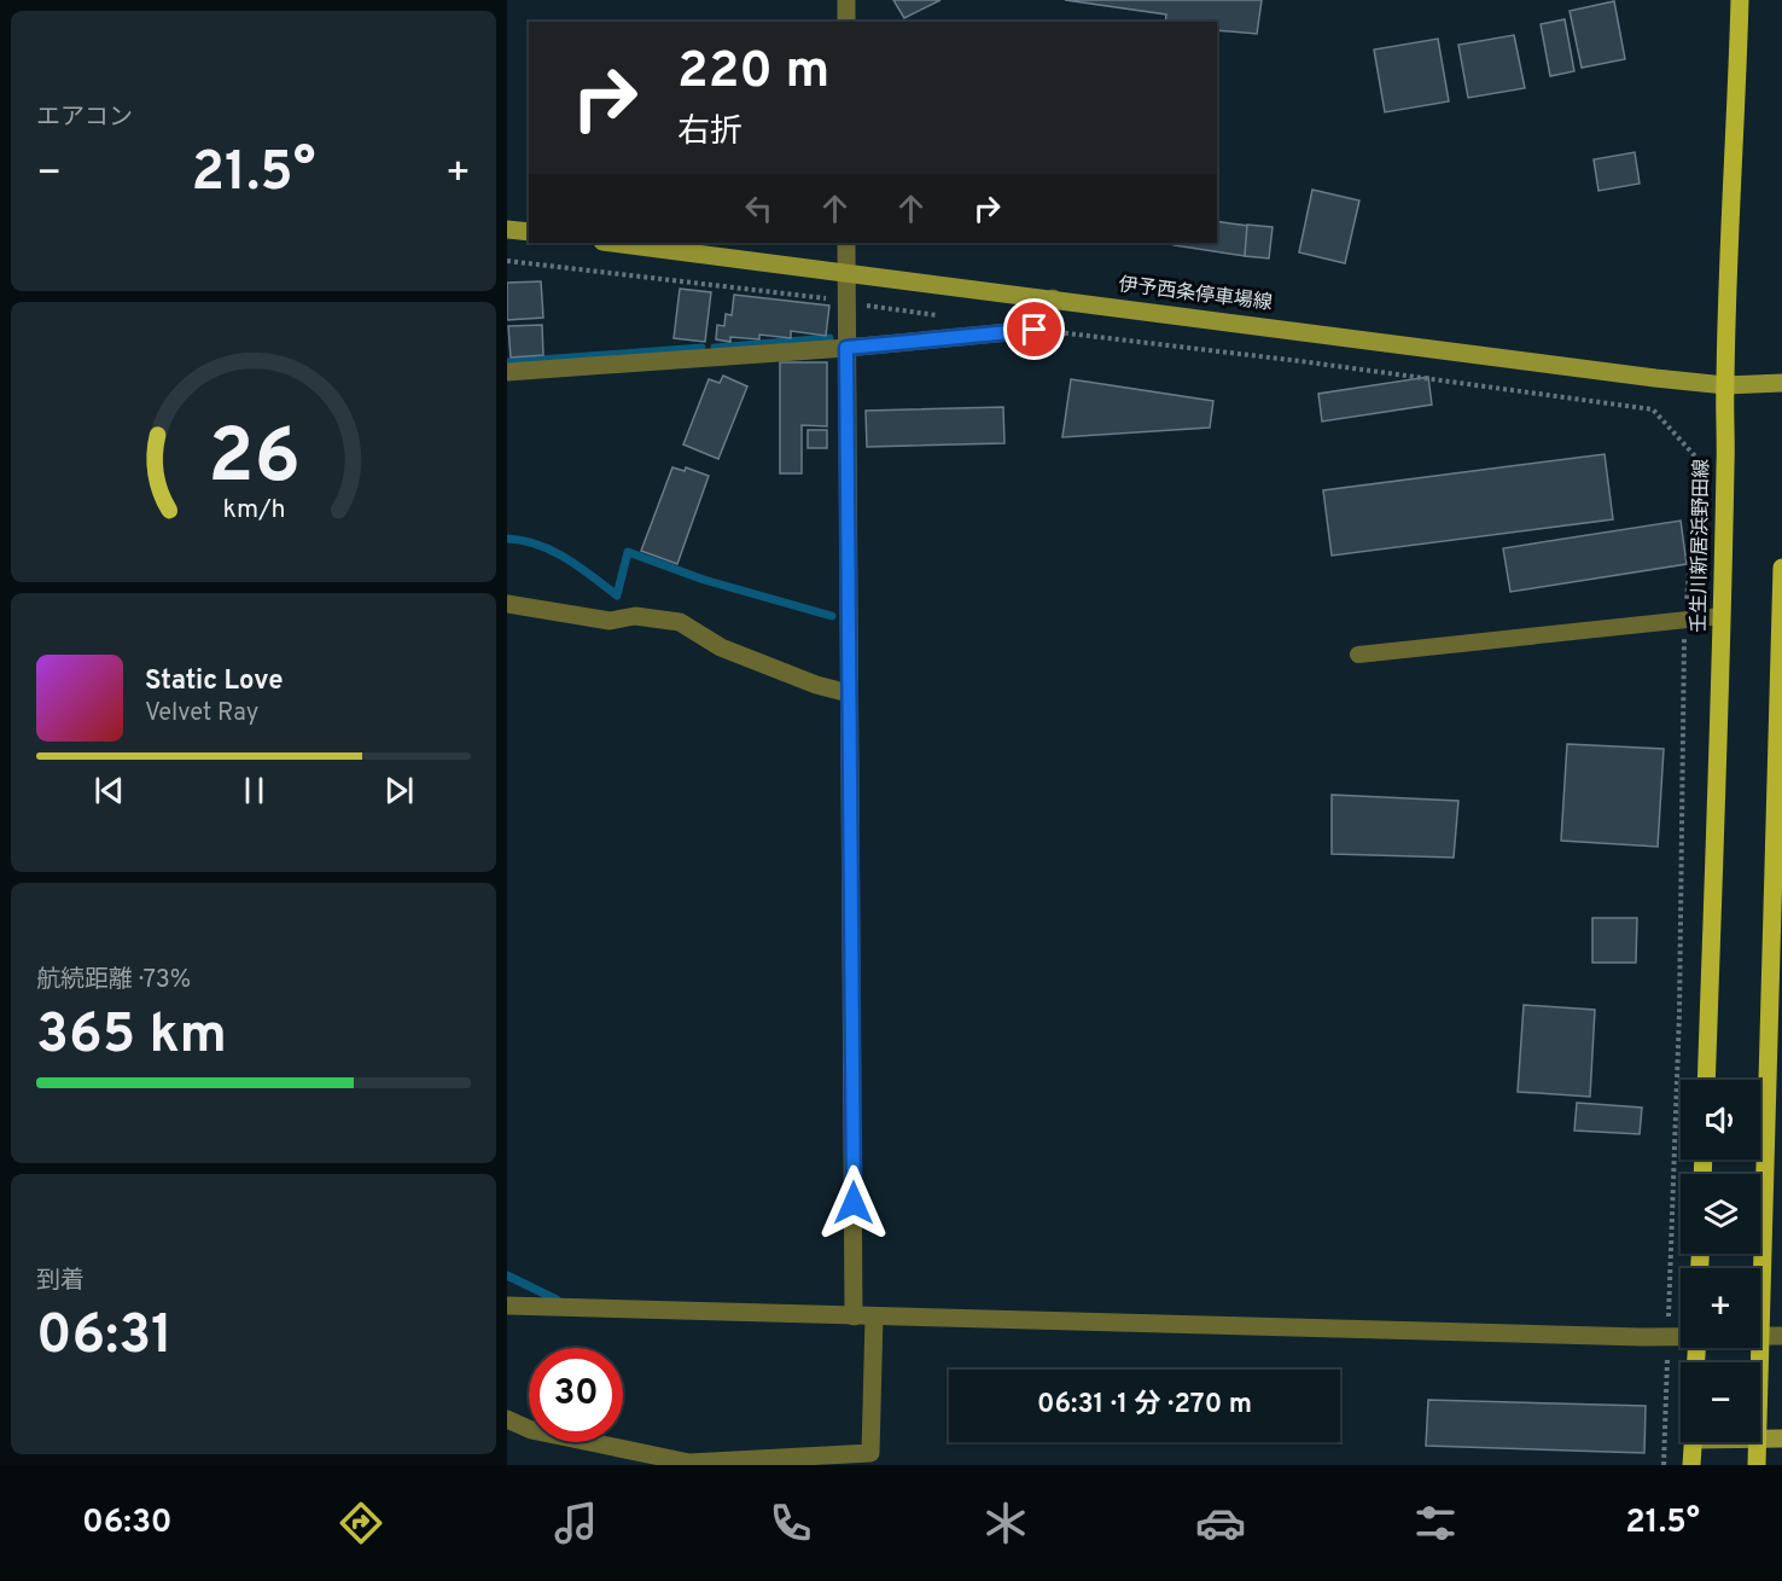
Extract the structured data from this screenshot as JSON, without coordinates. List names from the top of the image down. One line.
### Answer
{"streets":{"main road":["伊予西条停車場線","壬生川新居浜野田線"]},"crossings":[["伊予西条停車場線","壬生川新居浜野田線"]],"page":{"tile":["エアコン",["航続距離 · 73%","365 km"],["到着","06:31"]],"turn":["220 m","右折"],"heat":["−","21.5°","+"],"song":["Static Love","Velvet Ray"],"map_buttons":["+","−"],"limit":"30","trip":"06:31 · 1 分 · 270 m","tabs":["06:30","21.5°"],"gauge":["26","km/h"]}}
